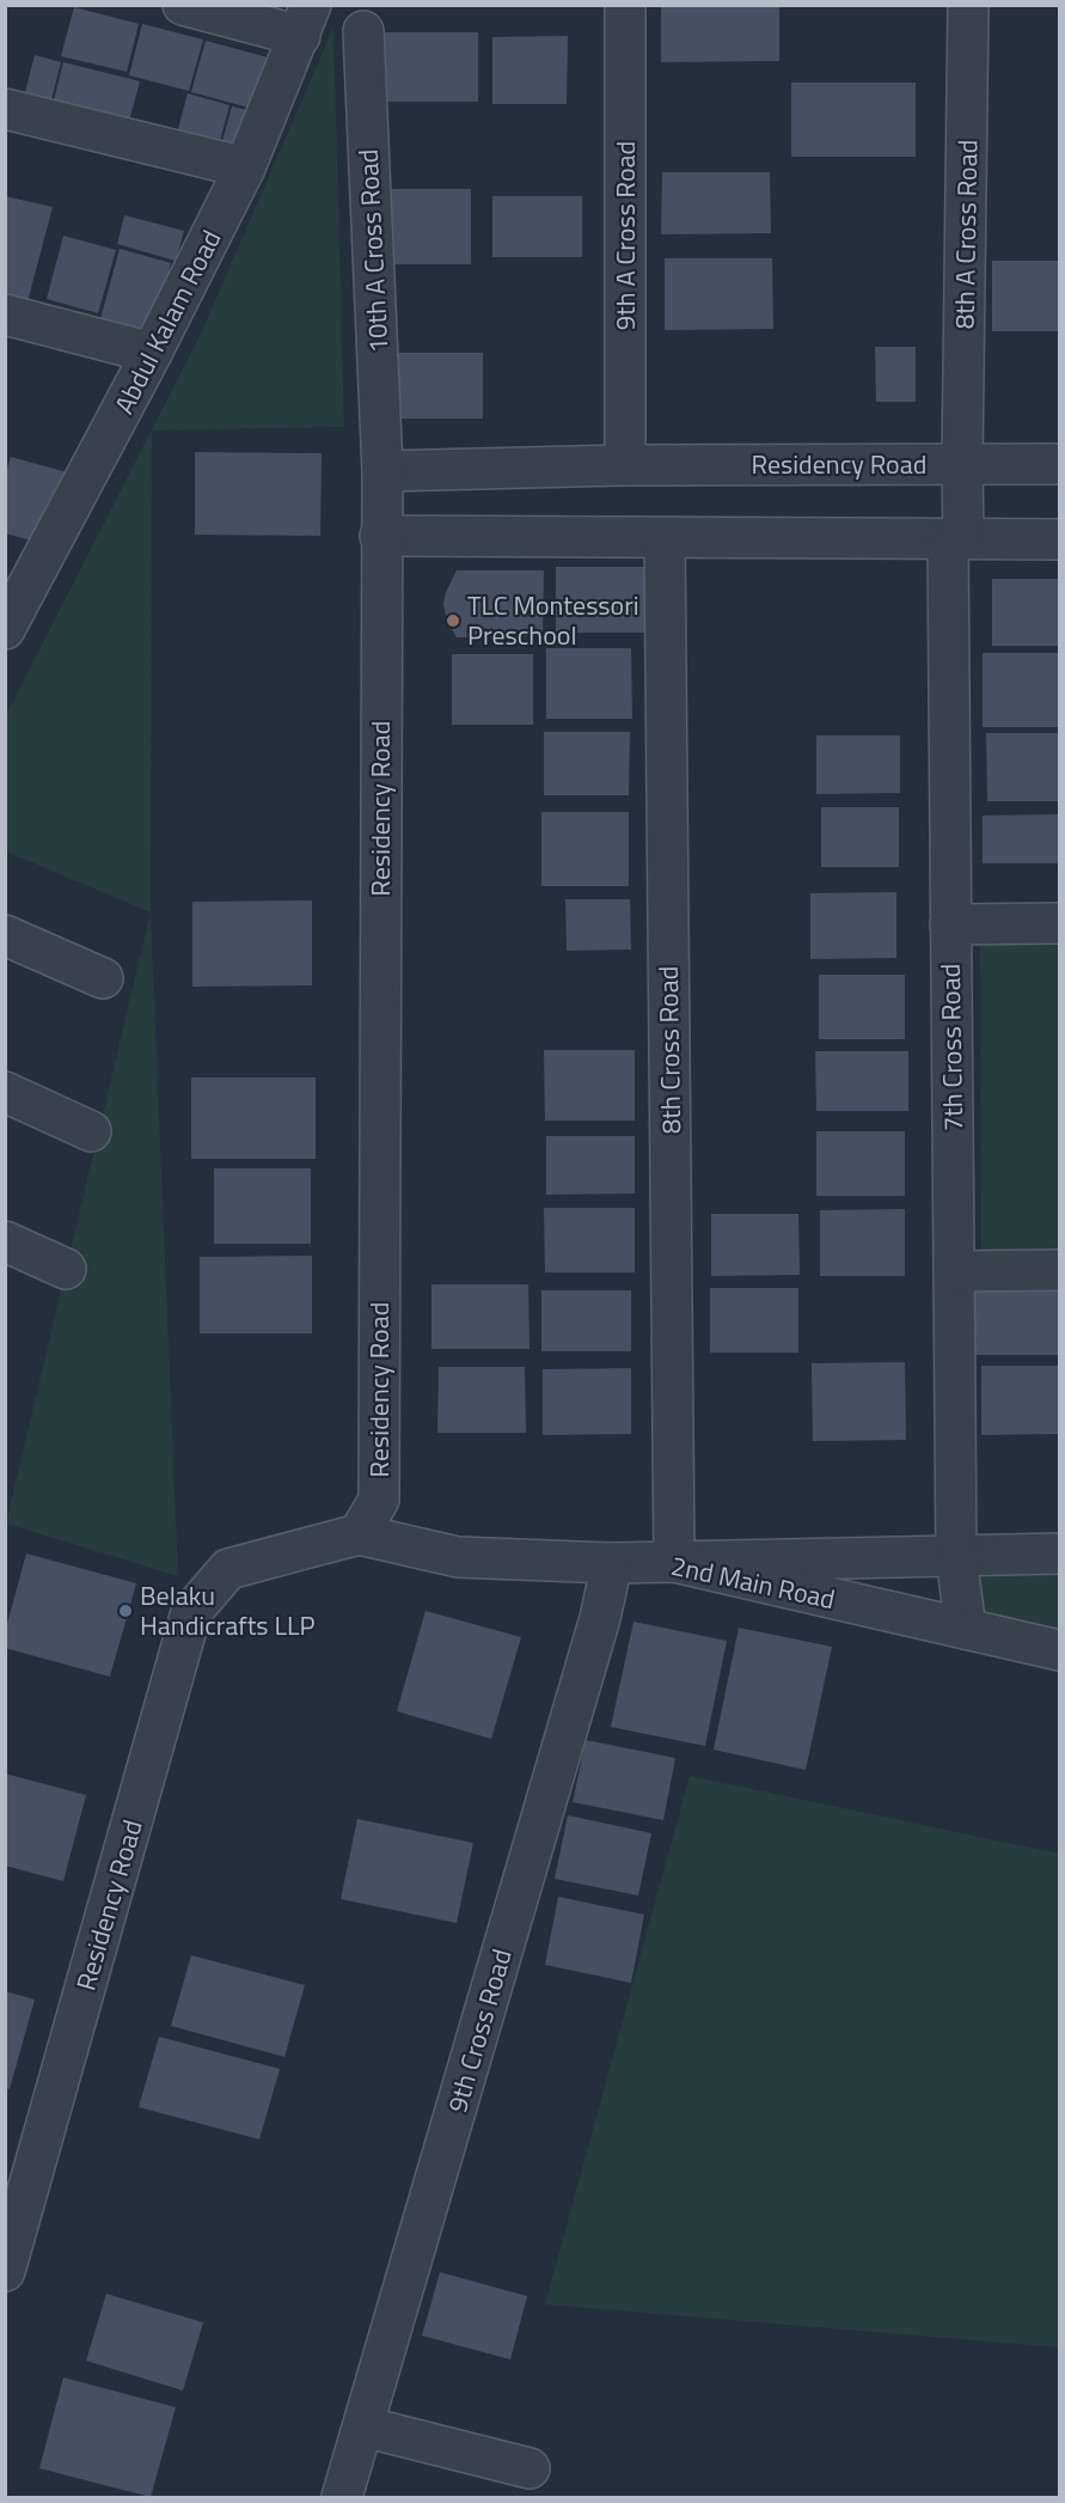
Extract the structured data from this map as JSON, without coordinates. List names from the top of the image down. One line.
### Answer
{"streets":{"street":["8th A Cross Road","9th A Cross Road","10th A Cross Road","Abdul Kalam Road","Residency Road","7th Cross Road","8th Cross Road","2nd Main Road","9th Cross Road"]},"crossings":[["8th A Cross Road","Residency Road"],["8th A Cross Road","7th Cross Road"],["9th A Cross Road","Residency Road"],["10th A Cross Road","Residency Road"],["Residency Road","2nd Main Road"],["7th Cross Road","2nd Main Road"],["8th Cross Road","2nd Main Road"],["2nd Main Road","9th Cross Road"]],"places":["TLC Montessori Preschool","Belaku Handicrafts LLP"]}
